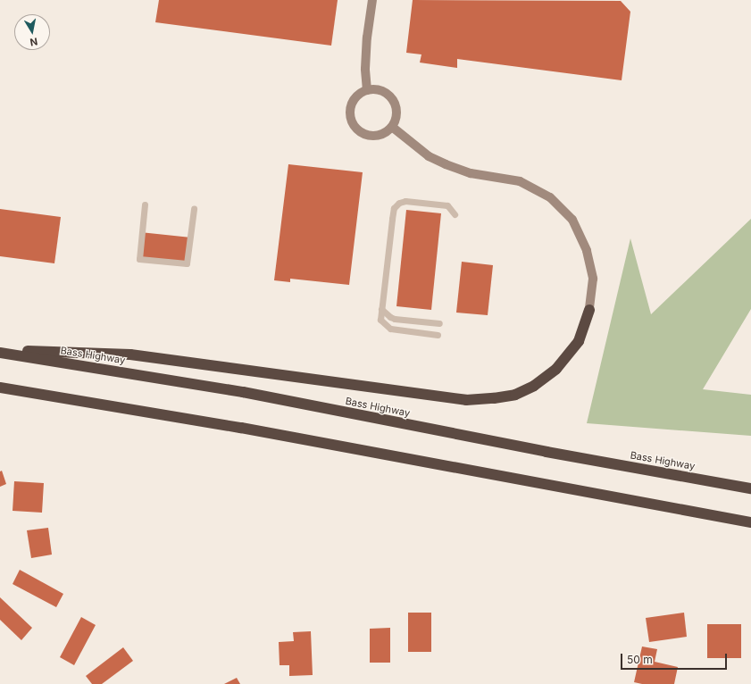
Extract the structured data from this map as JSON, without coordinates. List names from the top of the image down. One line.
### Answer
{"streets":{"highway":["Bass Highway"]},"scale_bar":"50 m","north":"bottom"}
